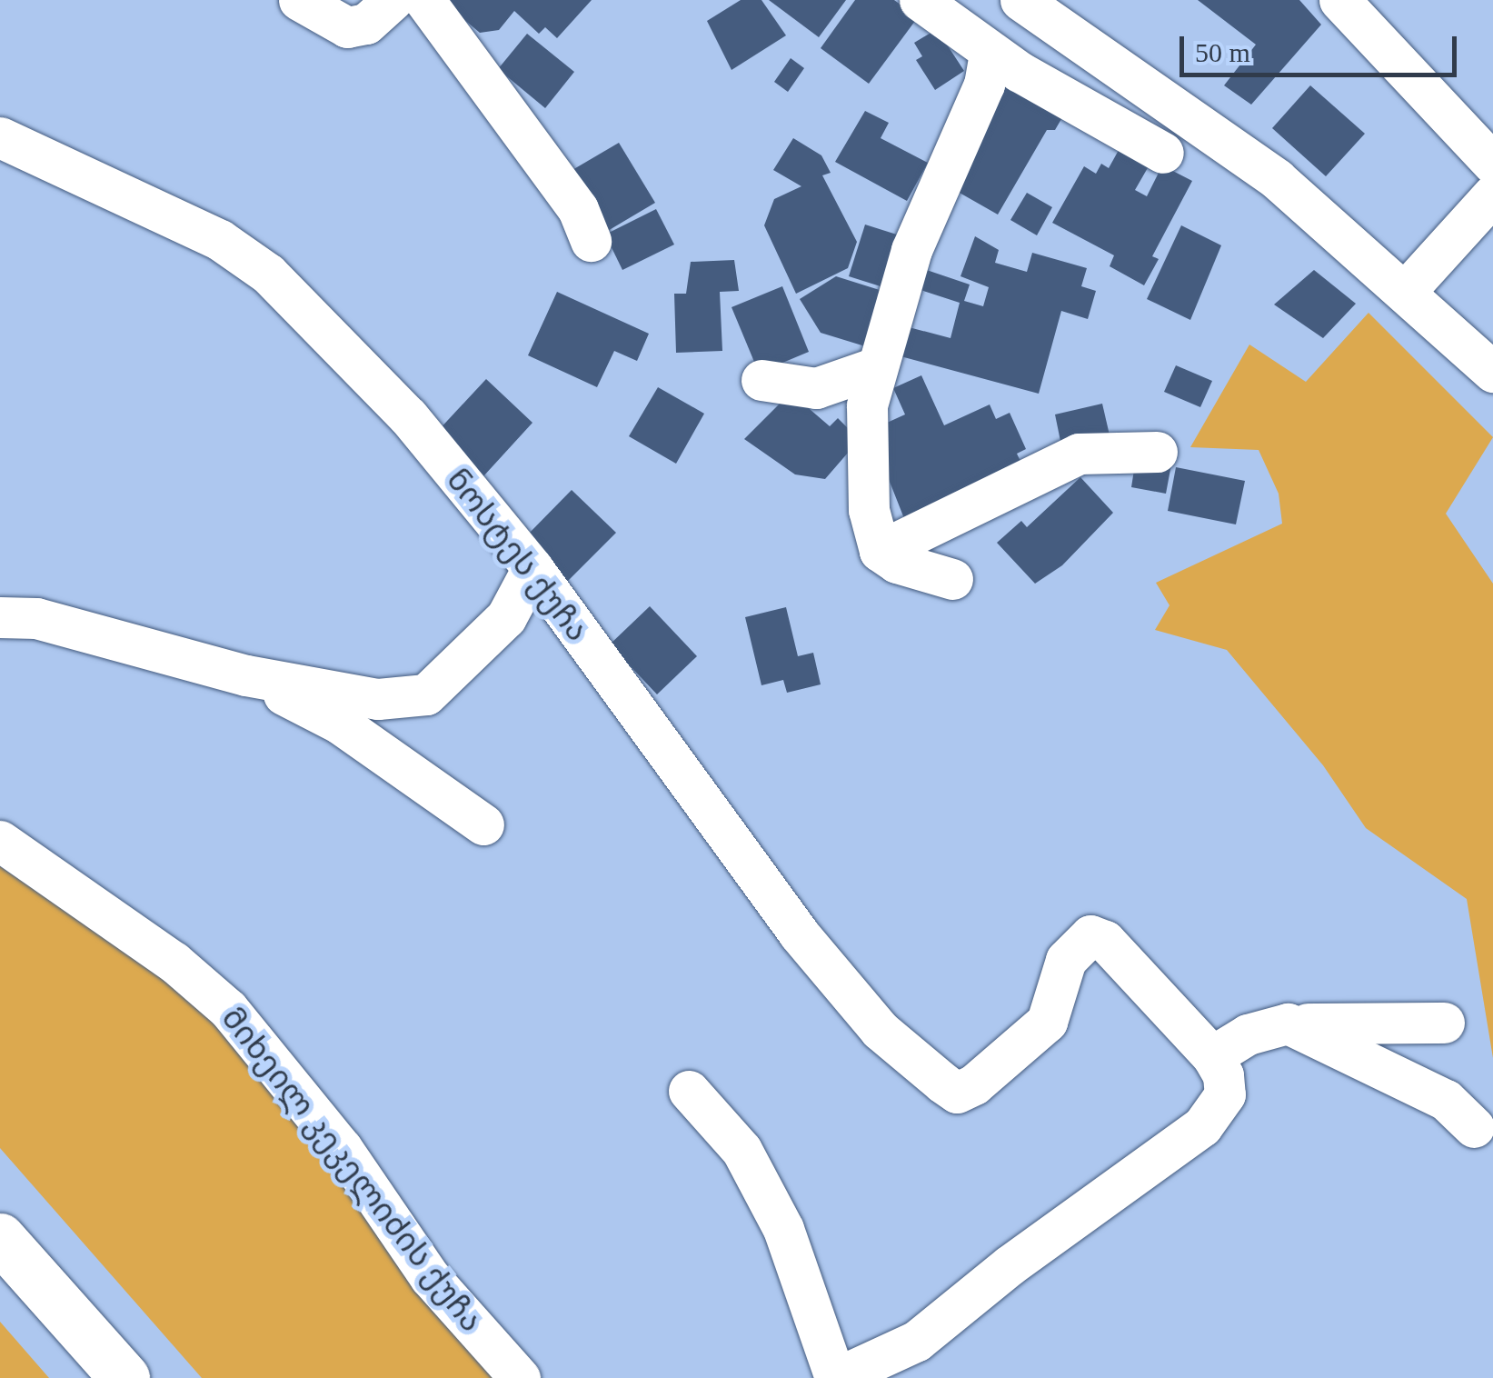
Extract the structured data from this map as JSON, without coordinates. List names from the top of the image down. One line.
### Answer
{"streets":{"street":["ნოსტეს ქუჩა","მიხეილ კეკელიძის ქუჩა"]},"scale_bar":"50 m"}
